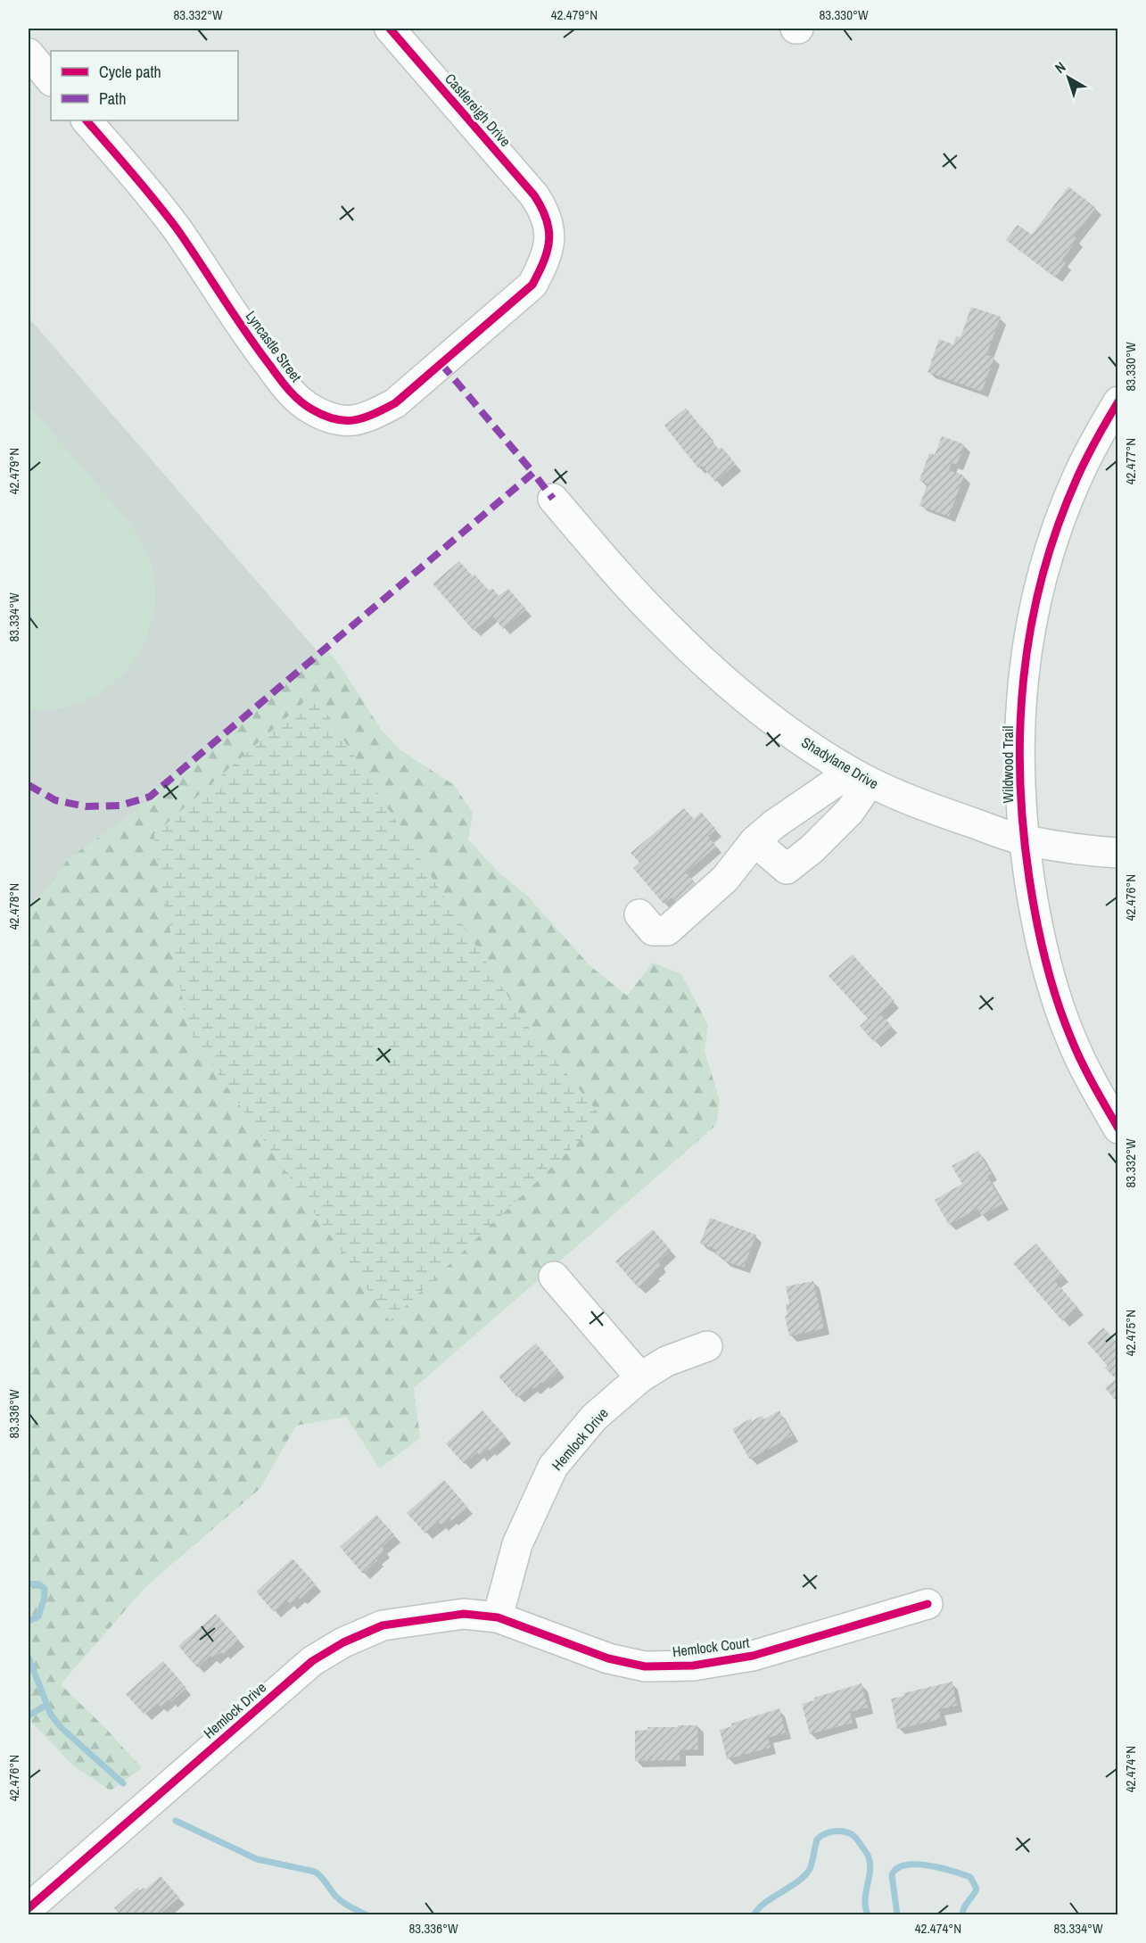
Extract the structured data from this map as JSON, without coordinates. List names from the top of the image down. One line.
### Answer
{"streets":{"street":["Castlereigh Drive","Lyncastle Street","Shadylane Drive","Wildwood Trail","Hemlock Drive","Hemlock Court"]},"crossings":[["Castlereigh Drive","Lyncastle Street"],["Shadylane Drive","Wildwood Trail"],["Hemlock Drive","Hemlock Court"]],"legend":["Cycle path","Path"],"north":"top left","coordinates":["83.332°W","42.479°N","83.330°W","42.477°N","83.334°W","42.476°N","42.478°N","42.475°N","83.336°W","42.474°N"]}
